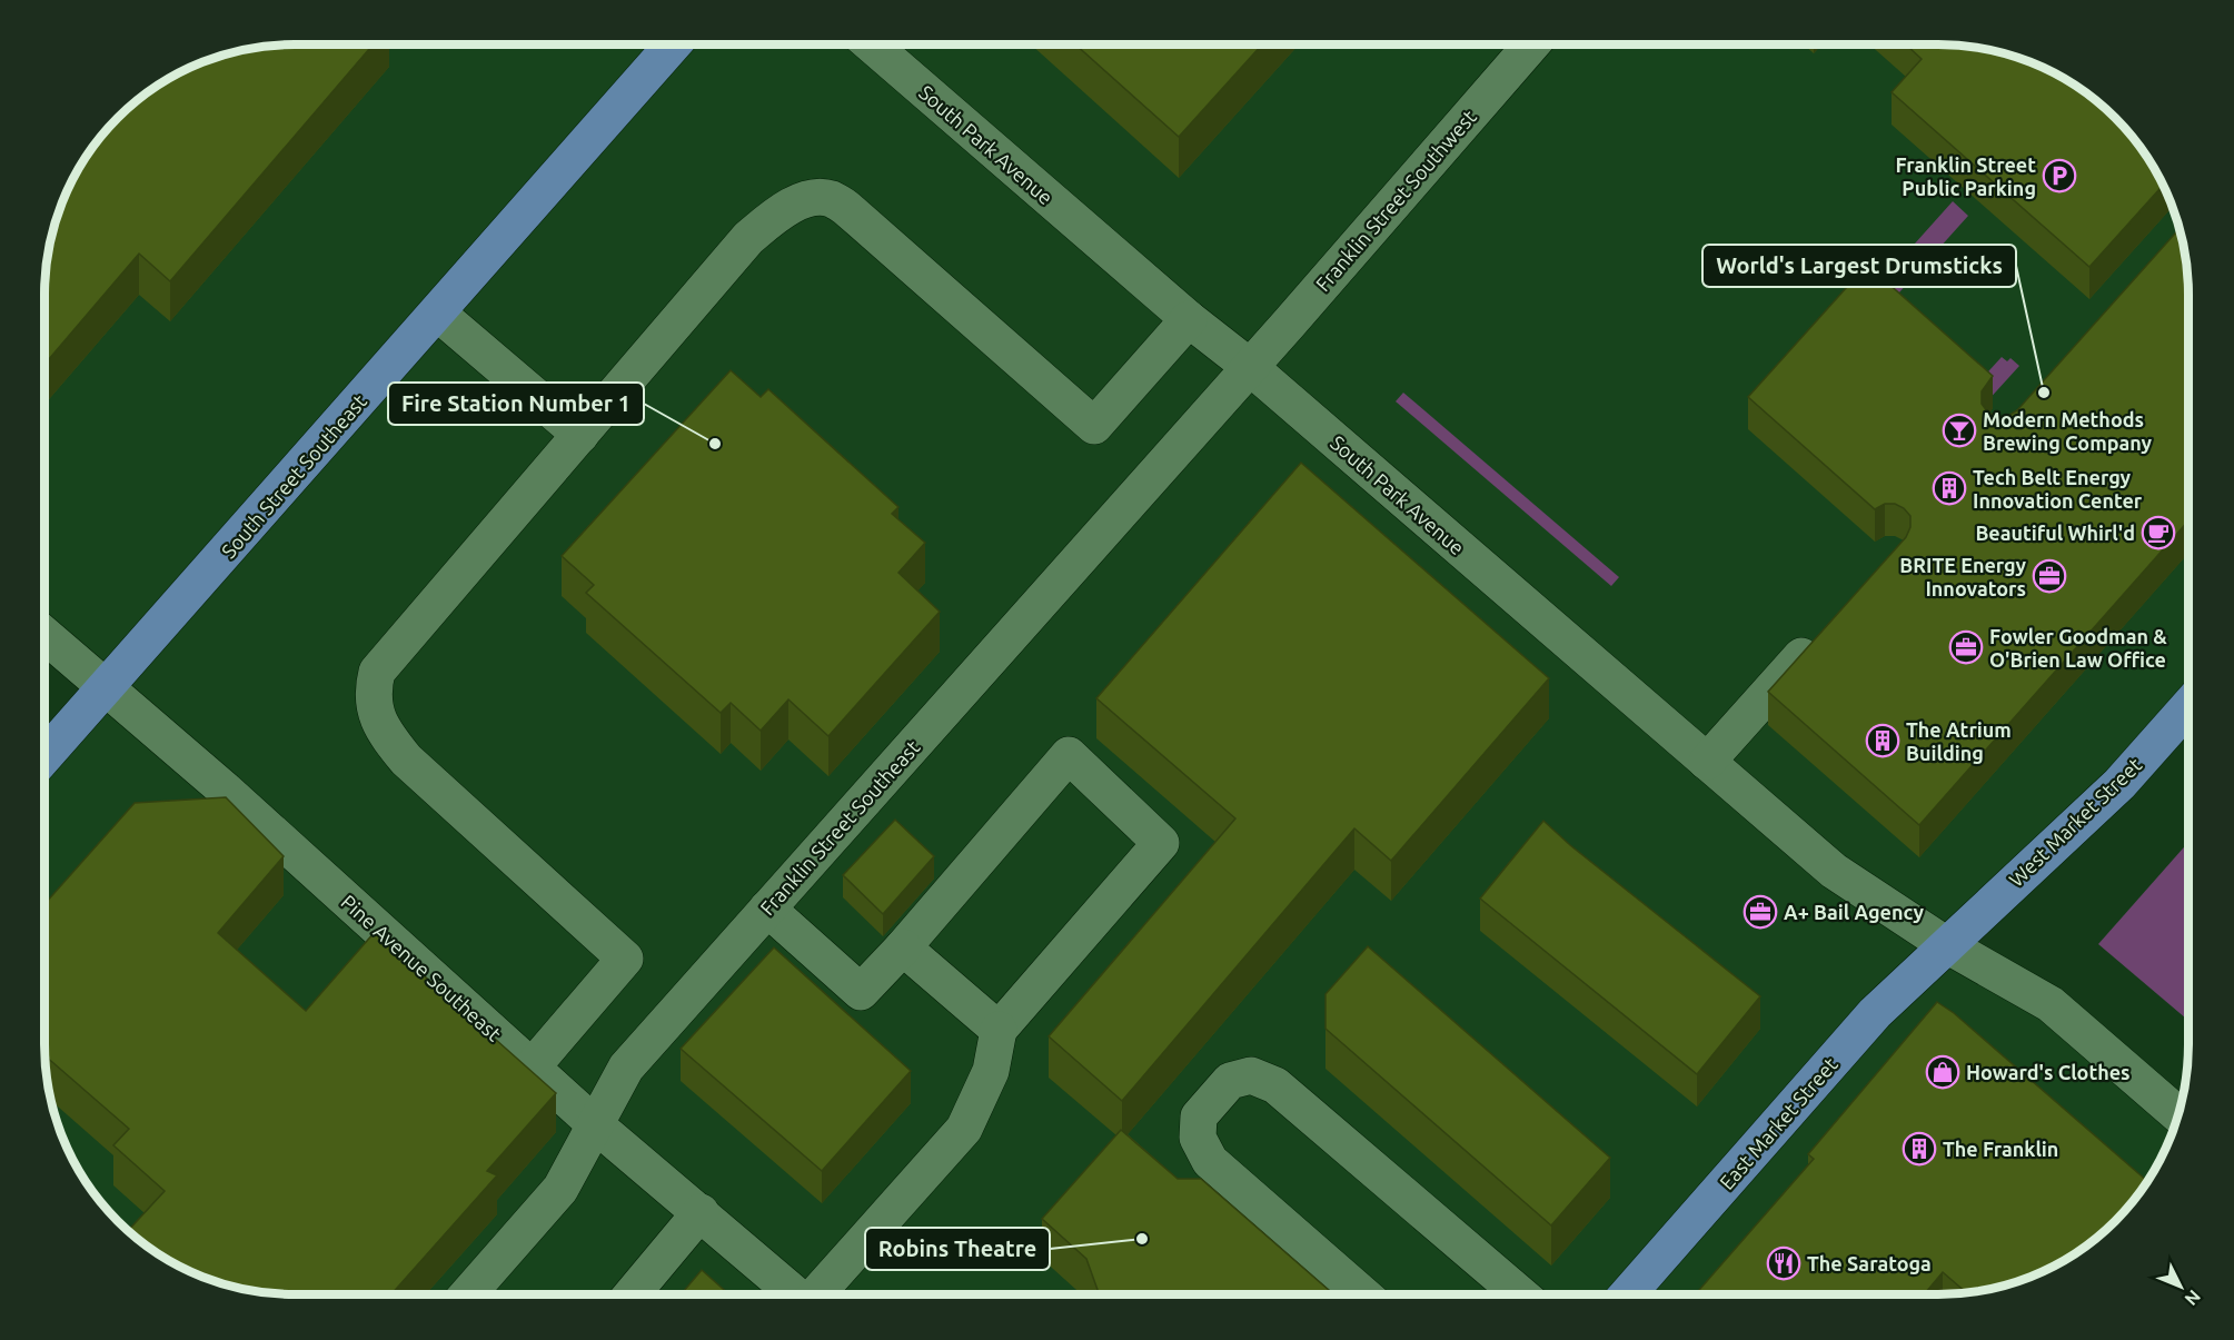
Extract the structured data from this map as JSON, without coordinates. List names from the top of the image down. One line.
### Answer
{"streets":{"main road":["South Street Southeast","West Market Street","East Market Street"],"street":["South Park Avenue","Franklin Street Southwest","Franklin Street Southeast","Pine Avenue Southeast"]},"crossings":[["South Park Avenue","Franklin Street Southwest"],["South Park Avenue","West Market Street"],["South Park Avenue","Franklin Street Southeast"],["South Park Avenue","East Market Street"],["Franklin Street Southwest","Franklin Street Southeast"],["South Street Southeast","Pine Avenue Southeast"],["West Market Street","East Market Street"],["Franklin Street Southeast","Pine Avenue Southeast"]],"places":{"parking":["Franklin Street Public Parking"],"other":["World's Largest Drumsticks","Fire Station Number 1","Robins Theatre"],"bar":["Modern Methods Brewing Company"],"building":["Tech Belt Energy Innovation Center","The Atrium Building","The Franklin"],"cafe":["Beautiful Whirl'd"],"office":["BRITE Energy Innovators","Fowler Goodman & O'Brien Law Office","A+ Bail Agency"],"shop":["Howard's Clothes"],"restaurant":["The Saratoga"]},"north":"bottom right"}
